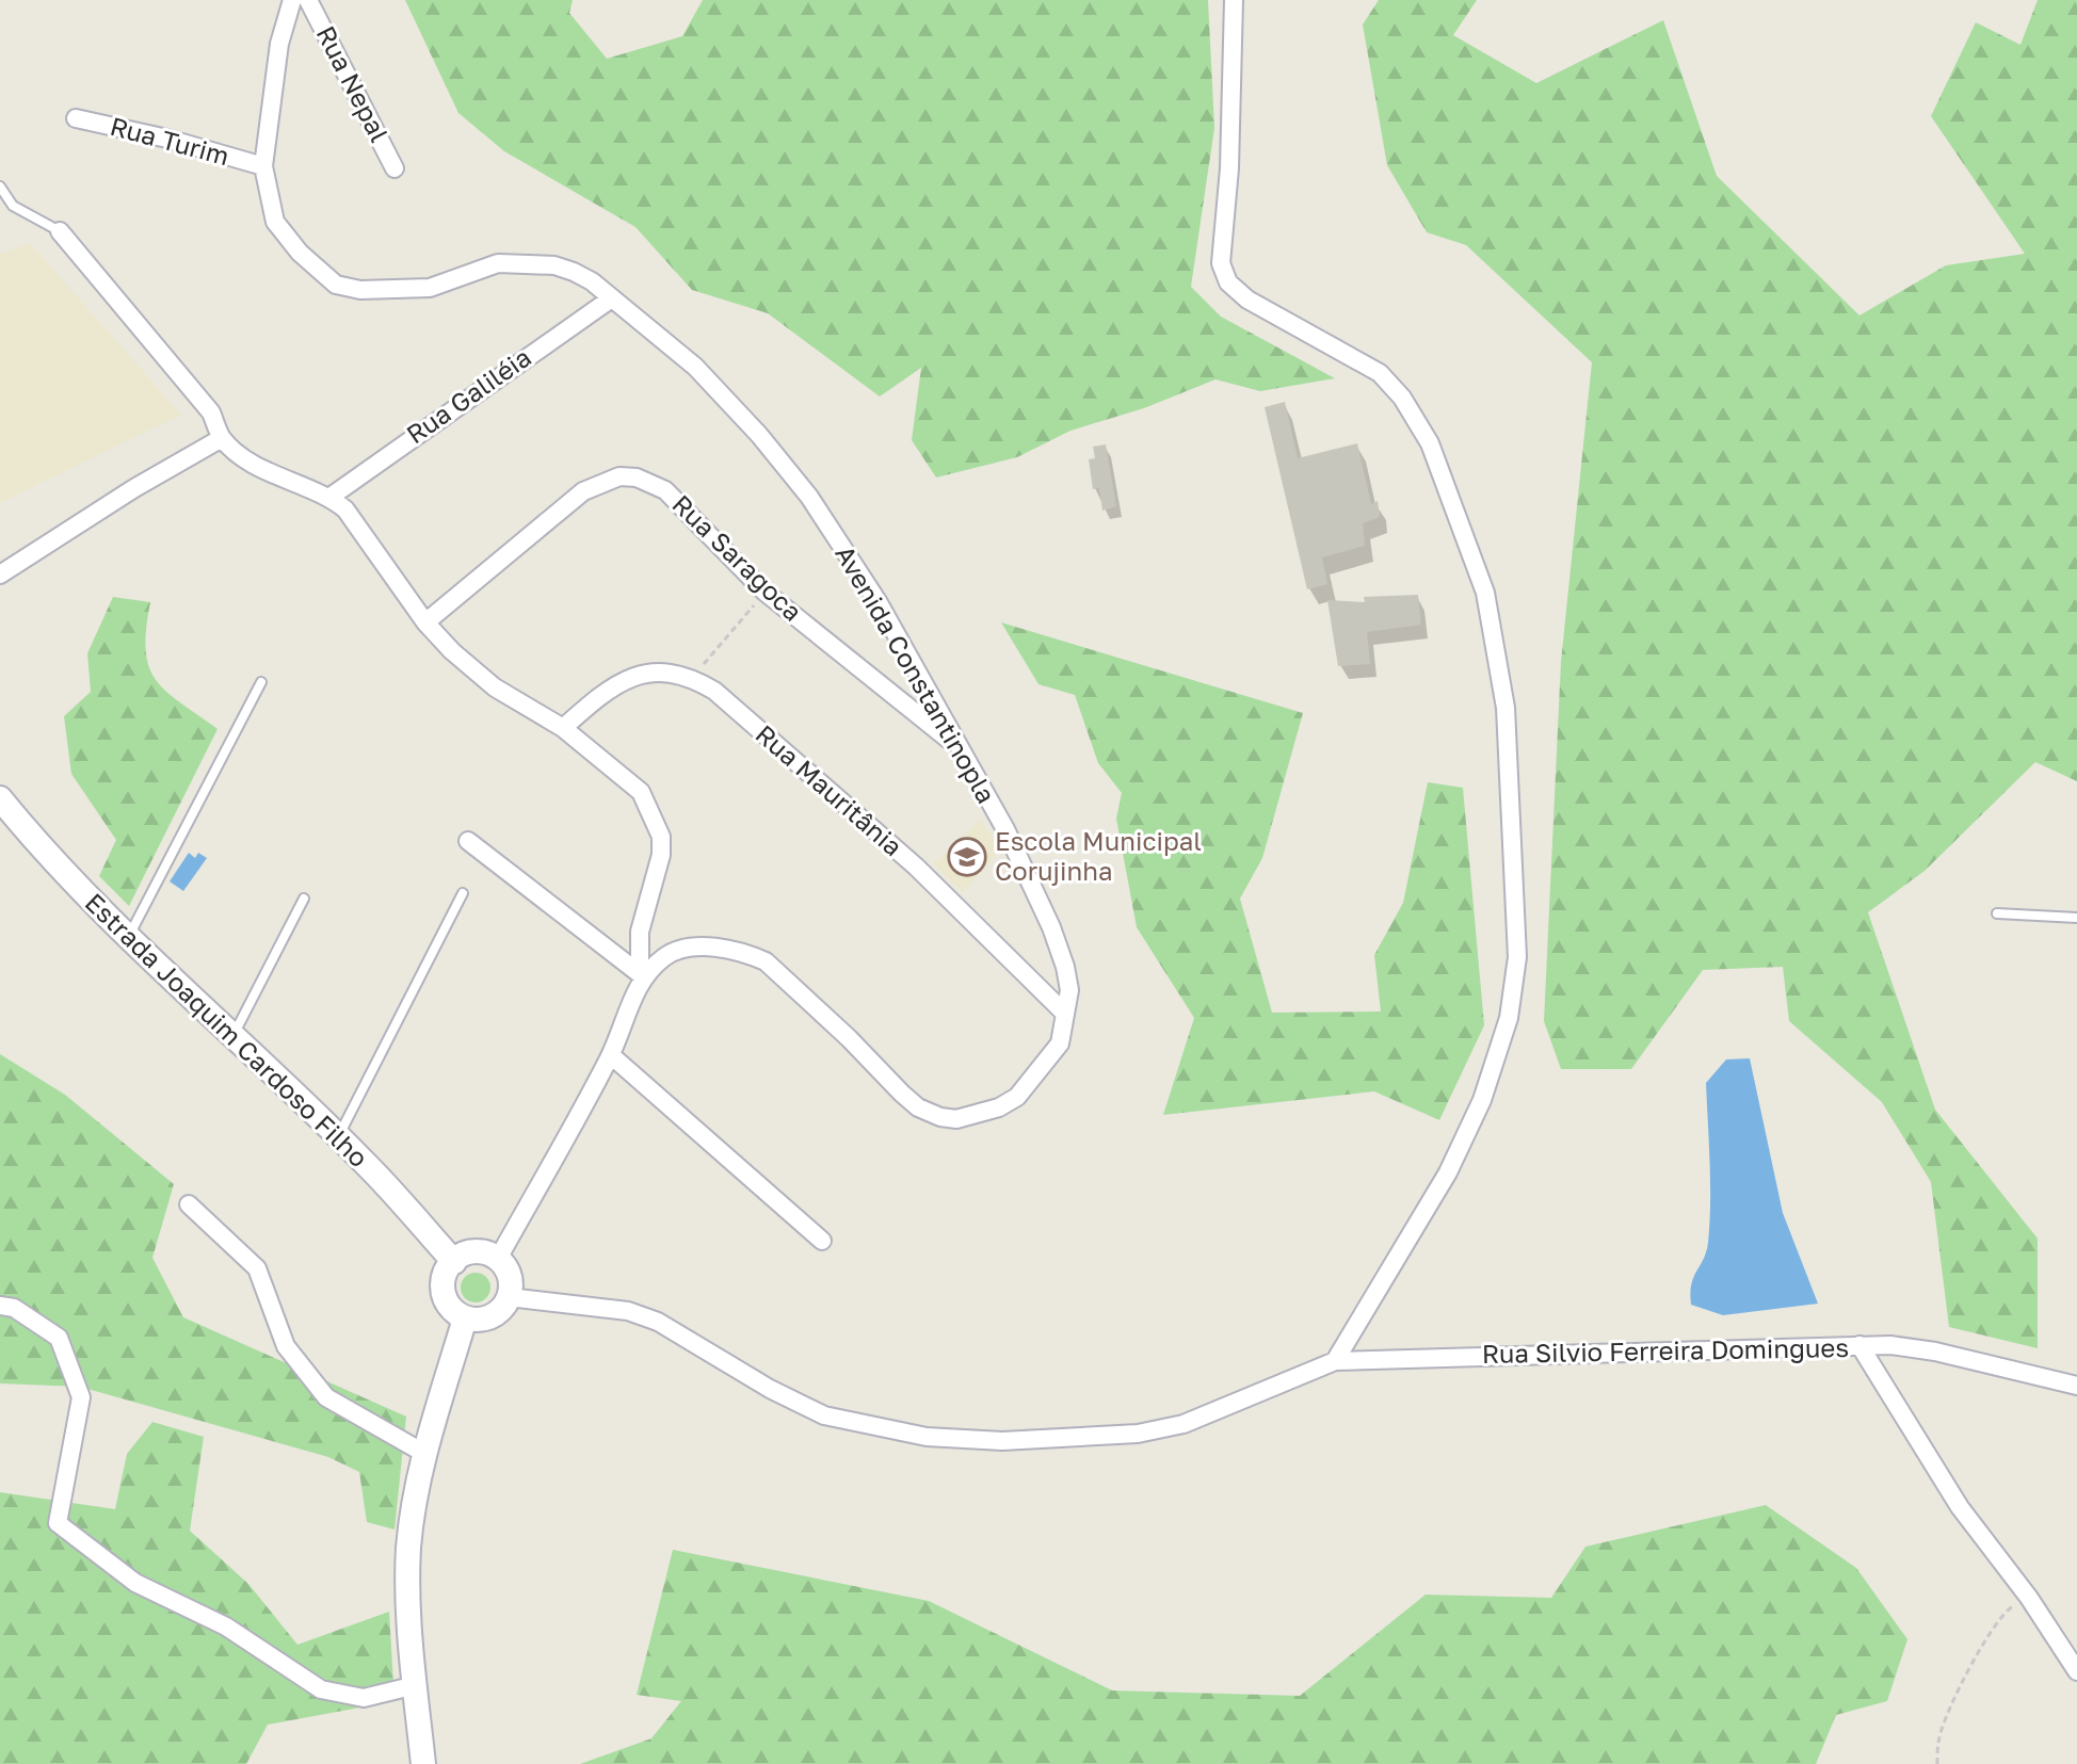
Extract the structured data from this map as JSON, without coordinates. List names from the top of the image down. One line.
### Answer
{"streets":{"street":["Rua Nepal","Rua Turim","Rua Galiléia","Rua Saragoca","Avenida Constantinopla","Rua Mauritânia","Estrada Joaquim Cardoso Filho","Rua Silvio Ferreira Domingues"]},"crossings":[["Rua Turim","Avenida Constantinopla"],["Rua Galiléia","Avenida Constantinopla"],["Rua Saragoca","Avenida Constantinopla"],["Avenida Constantinopla","Rua Mauritânia"],["Estrada Joaquim Cardoso Filho","Rua Silvio Ferreira Domingues"]],"places":{"school or university":["Escola Municipal Corujinha"]}}
